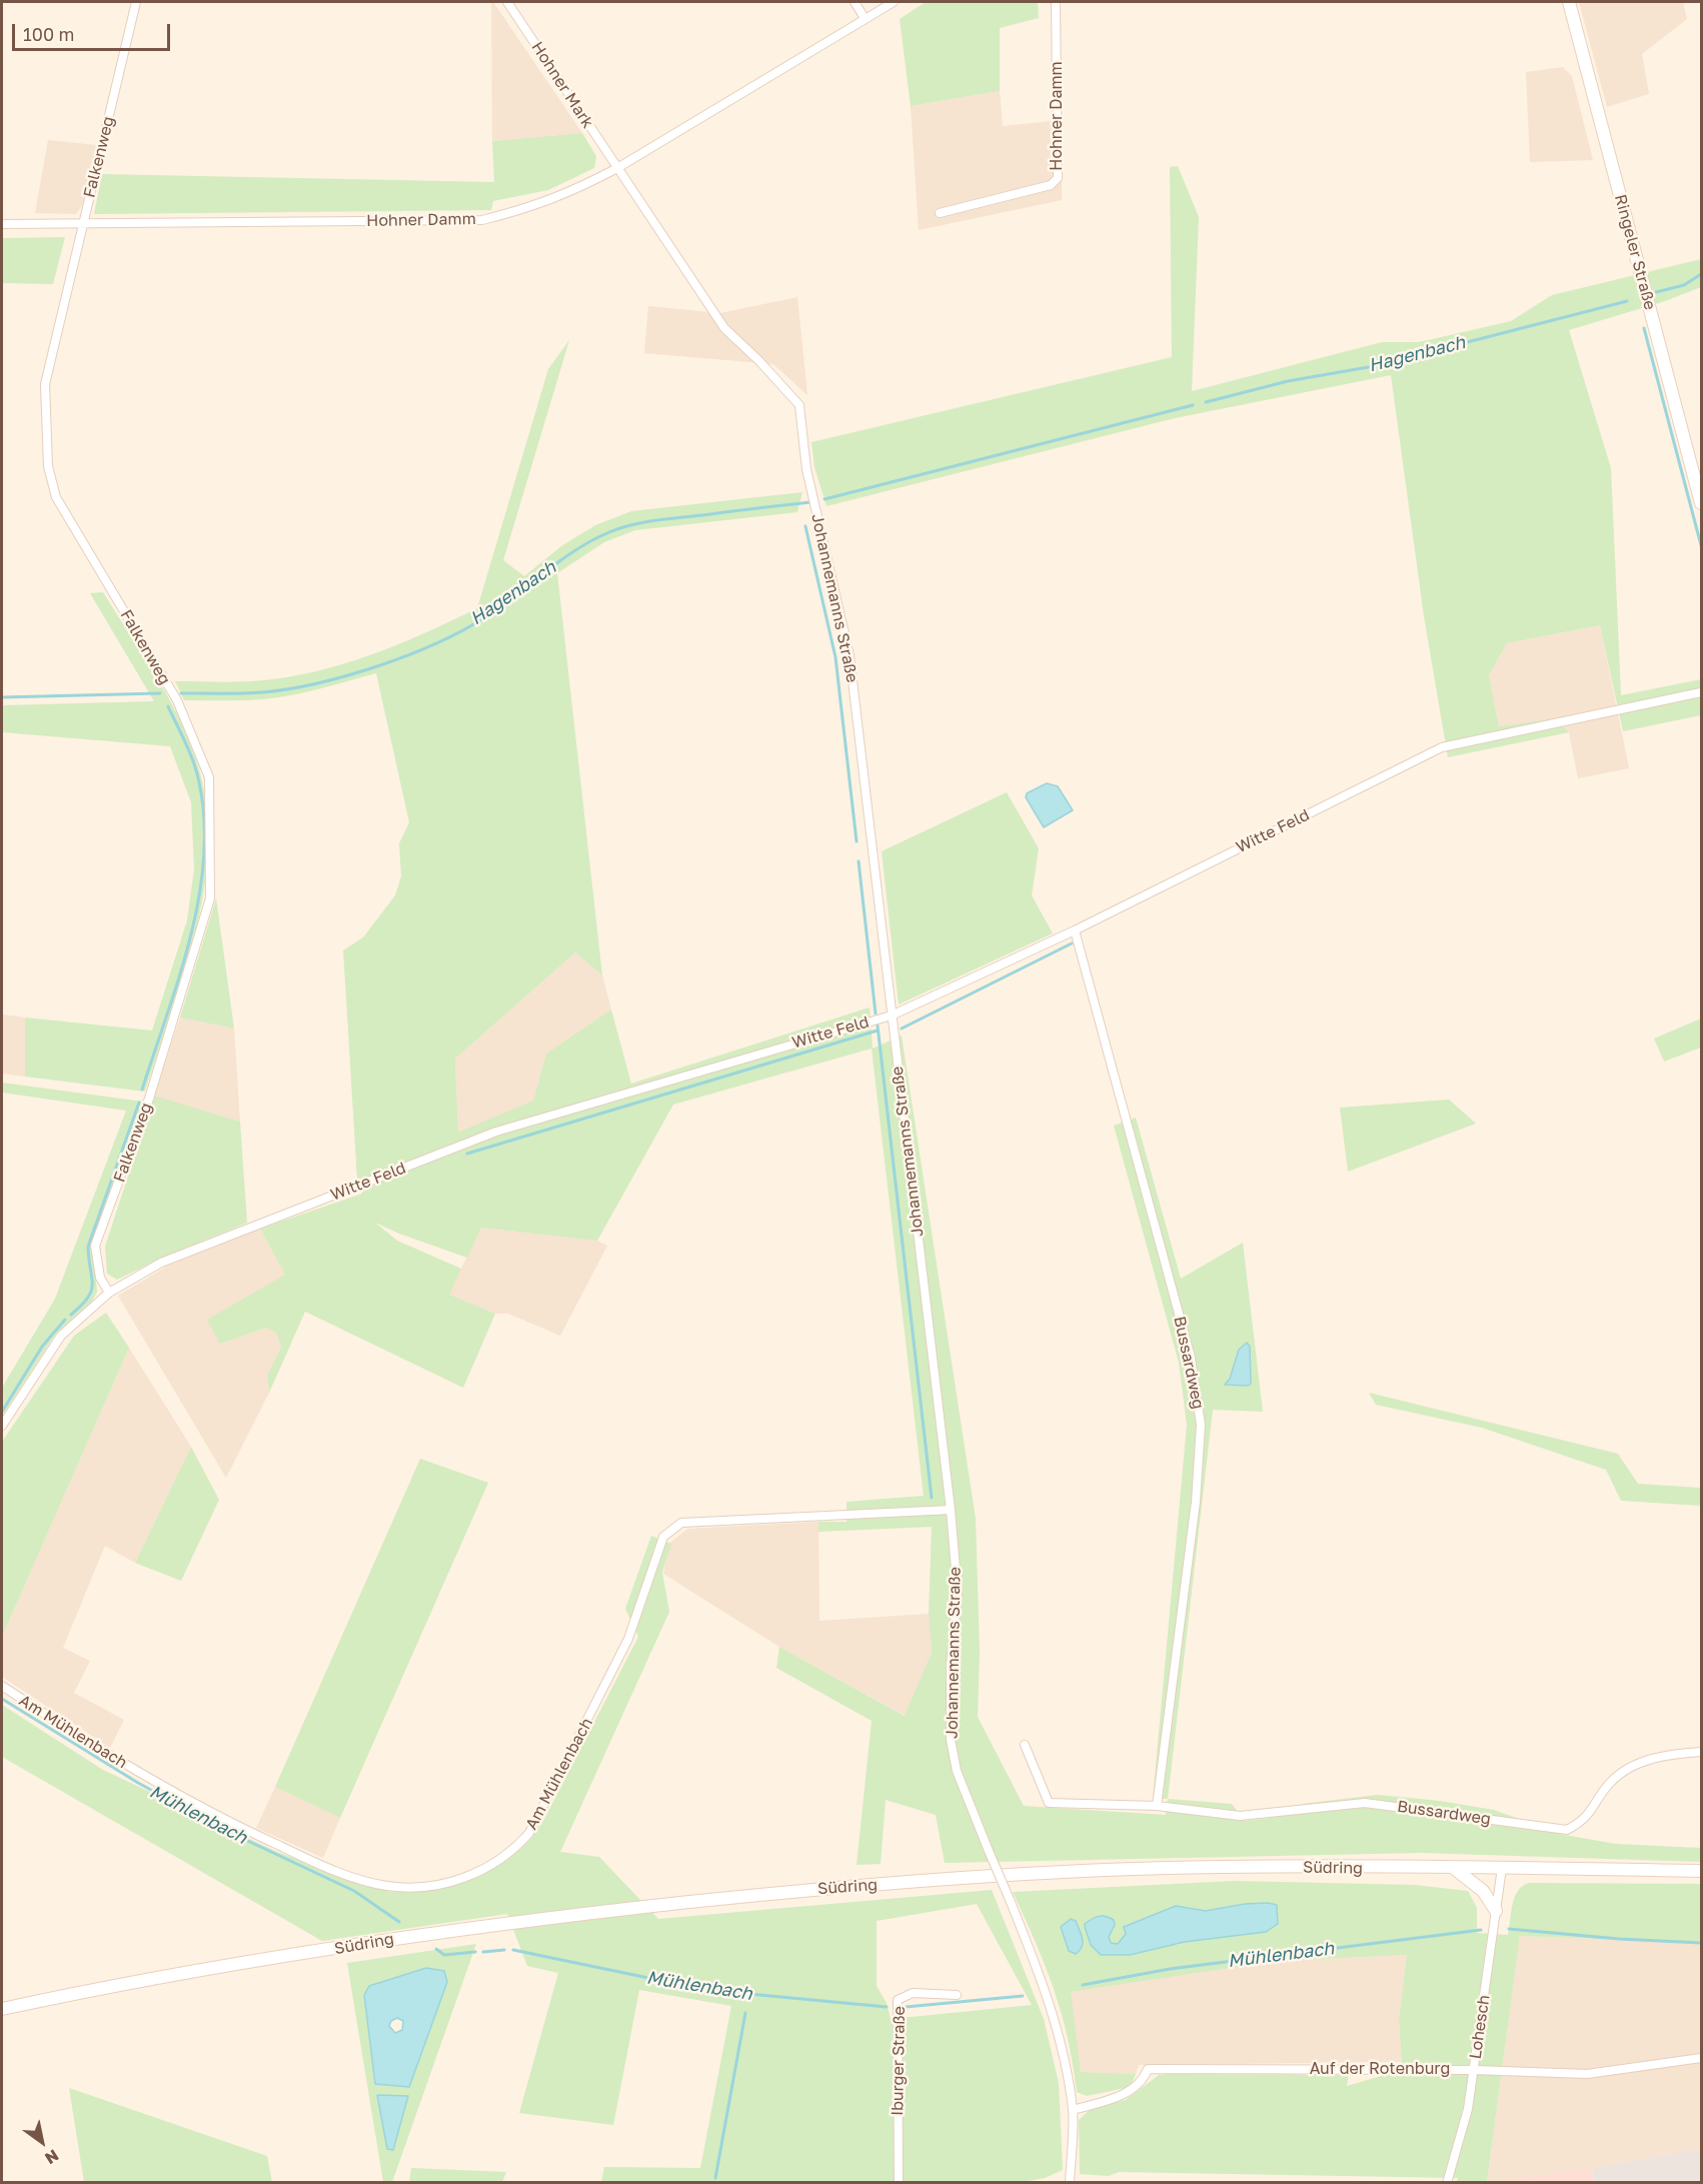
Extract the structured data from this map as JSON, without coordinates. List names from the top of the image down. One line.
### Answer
{"streets":{"main road":["Ringeler Straße","Südring"],"street":["Hohner Mark","Hohner Damm","Falkenweg","Johannemanns Straße","Witte Feld","Bussardweg","Am Mühlenbach","Lohesch","Iburger Straße","Auf der Rotenburg"]},"crossings":[["Hohner Mark","Hohner Damm"],["Hohner Mark","Johannemanns Straße"],["Hohner Damm","Falkenweg"],["Hohner Damm","Johannemanns Straße"],["Falkenweg","Witte Feld"],["Johannemanns Straße","Witte Feld"],["Johannemanns Straße","Am Mühlenbach"],["Johannemanns Straße","Auf der Rotenburg"],["Witte Feld","Bussardweg"],["Südring","Lohesch"],["Lohesch","Auf der Rotenburg"]],"water":["Hagenbach","Mühlenbach"],"scale_bar":"100 m","north":"bottom right"}
